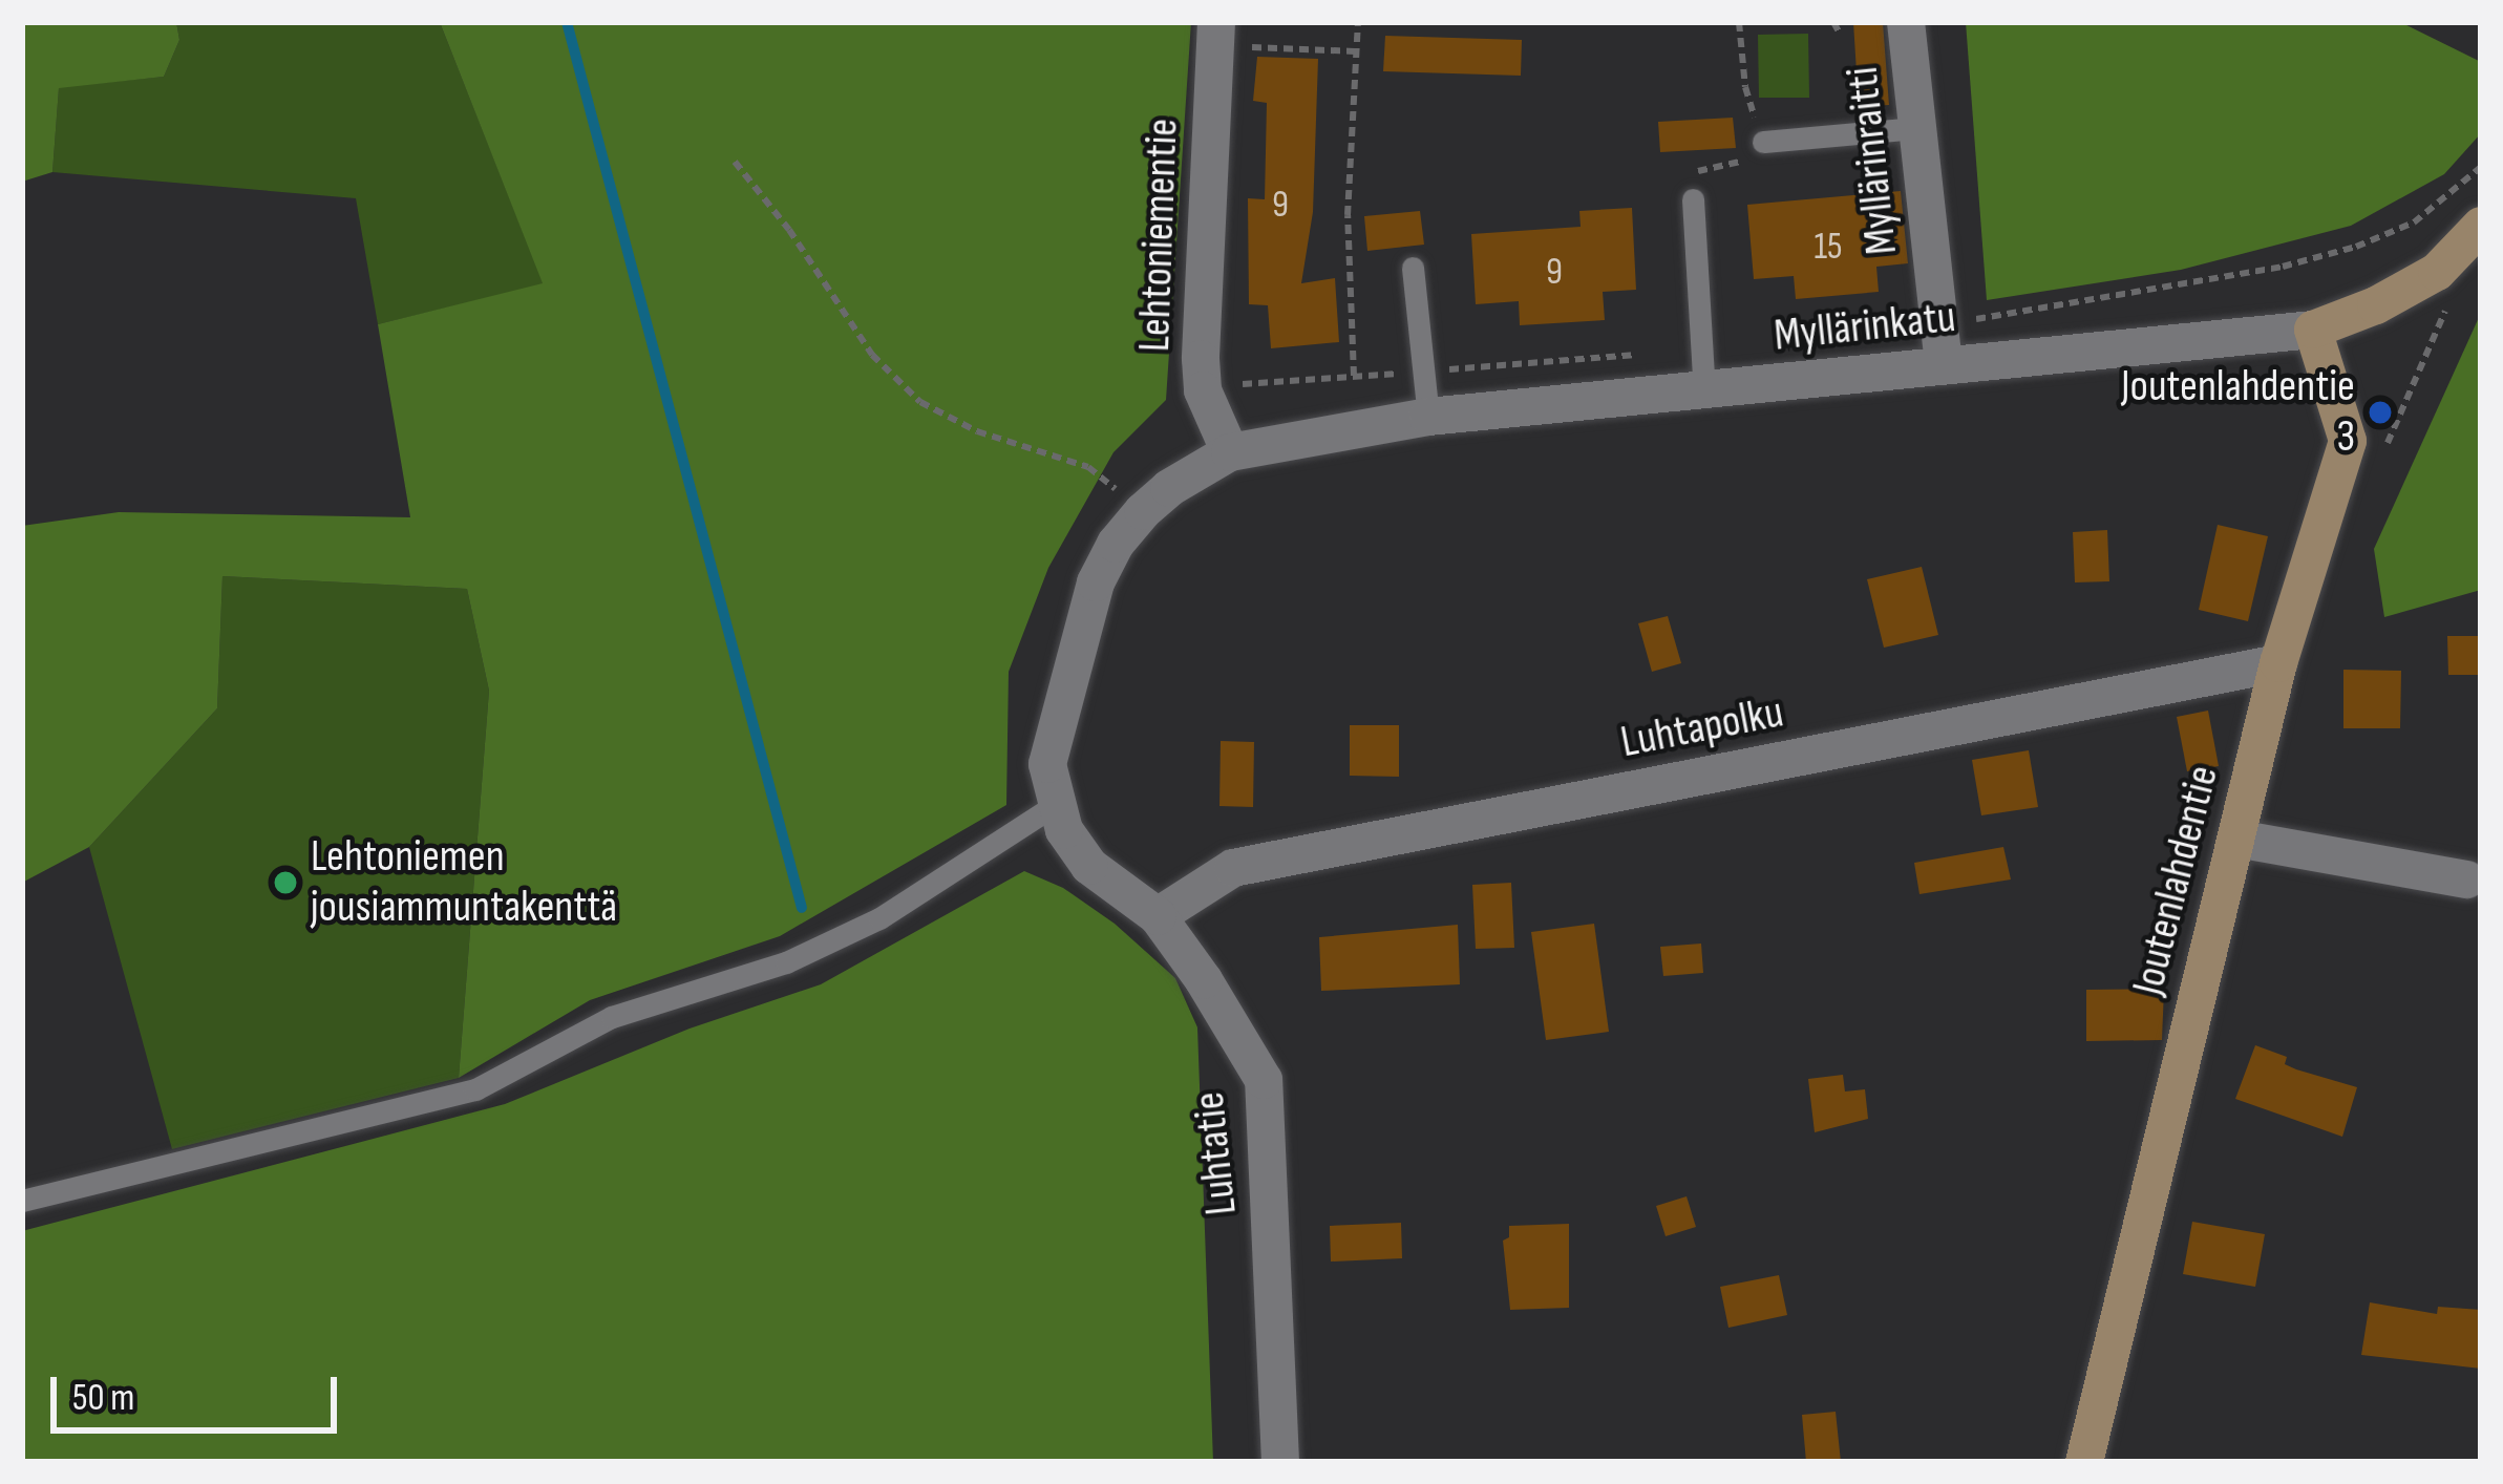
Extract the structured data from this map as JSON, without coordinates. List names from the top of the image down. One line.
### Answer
{"streets":{"street":["Myllärinraitti","Lehtoniementie","Myllärinkatu","Luhtapolku","Joutenlahdentie","Luhtatie"]},"crossings":[["Myllärinraitti","Myllärinkatu"],["Lehtoniementie","Myllärinkatu"],["Myllärinkatu","Joutenlahdentie"],["Luhtapolku","Joutenlahdentie"],["Luhtapolku","Luhtatie"]],"places":["Joutenlahdentie 3","Lehtoniemen jousiammuntakenttä"],"house_numbers":["9","15","9"],"scale_bar":"50 m"}
